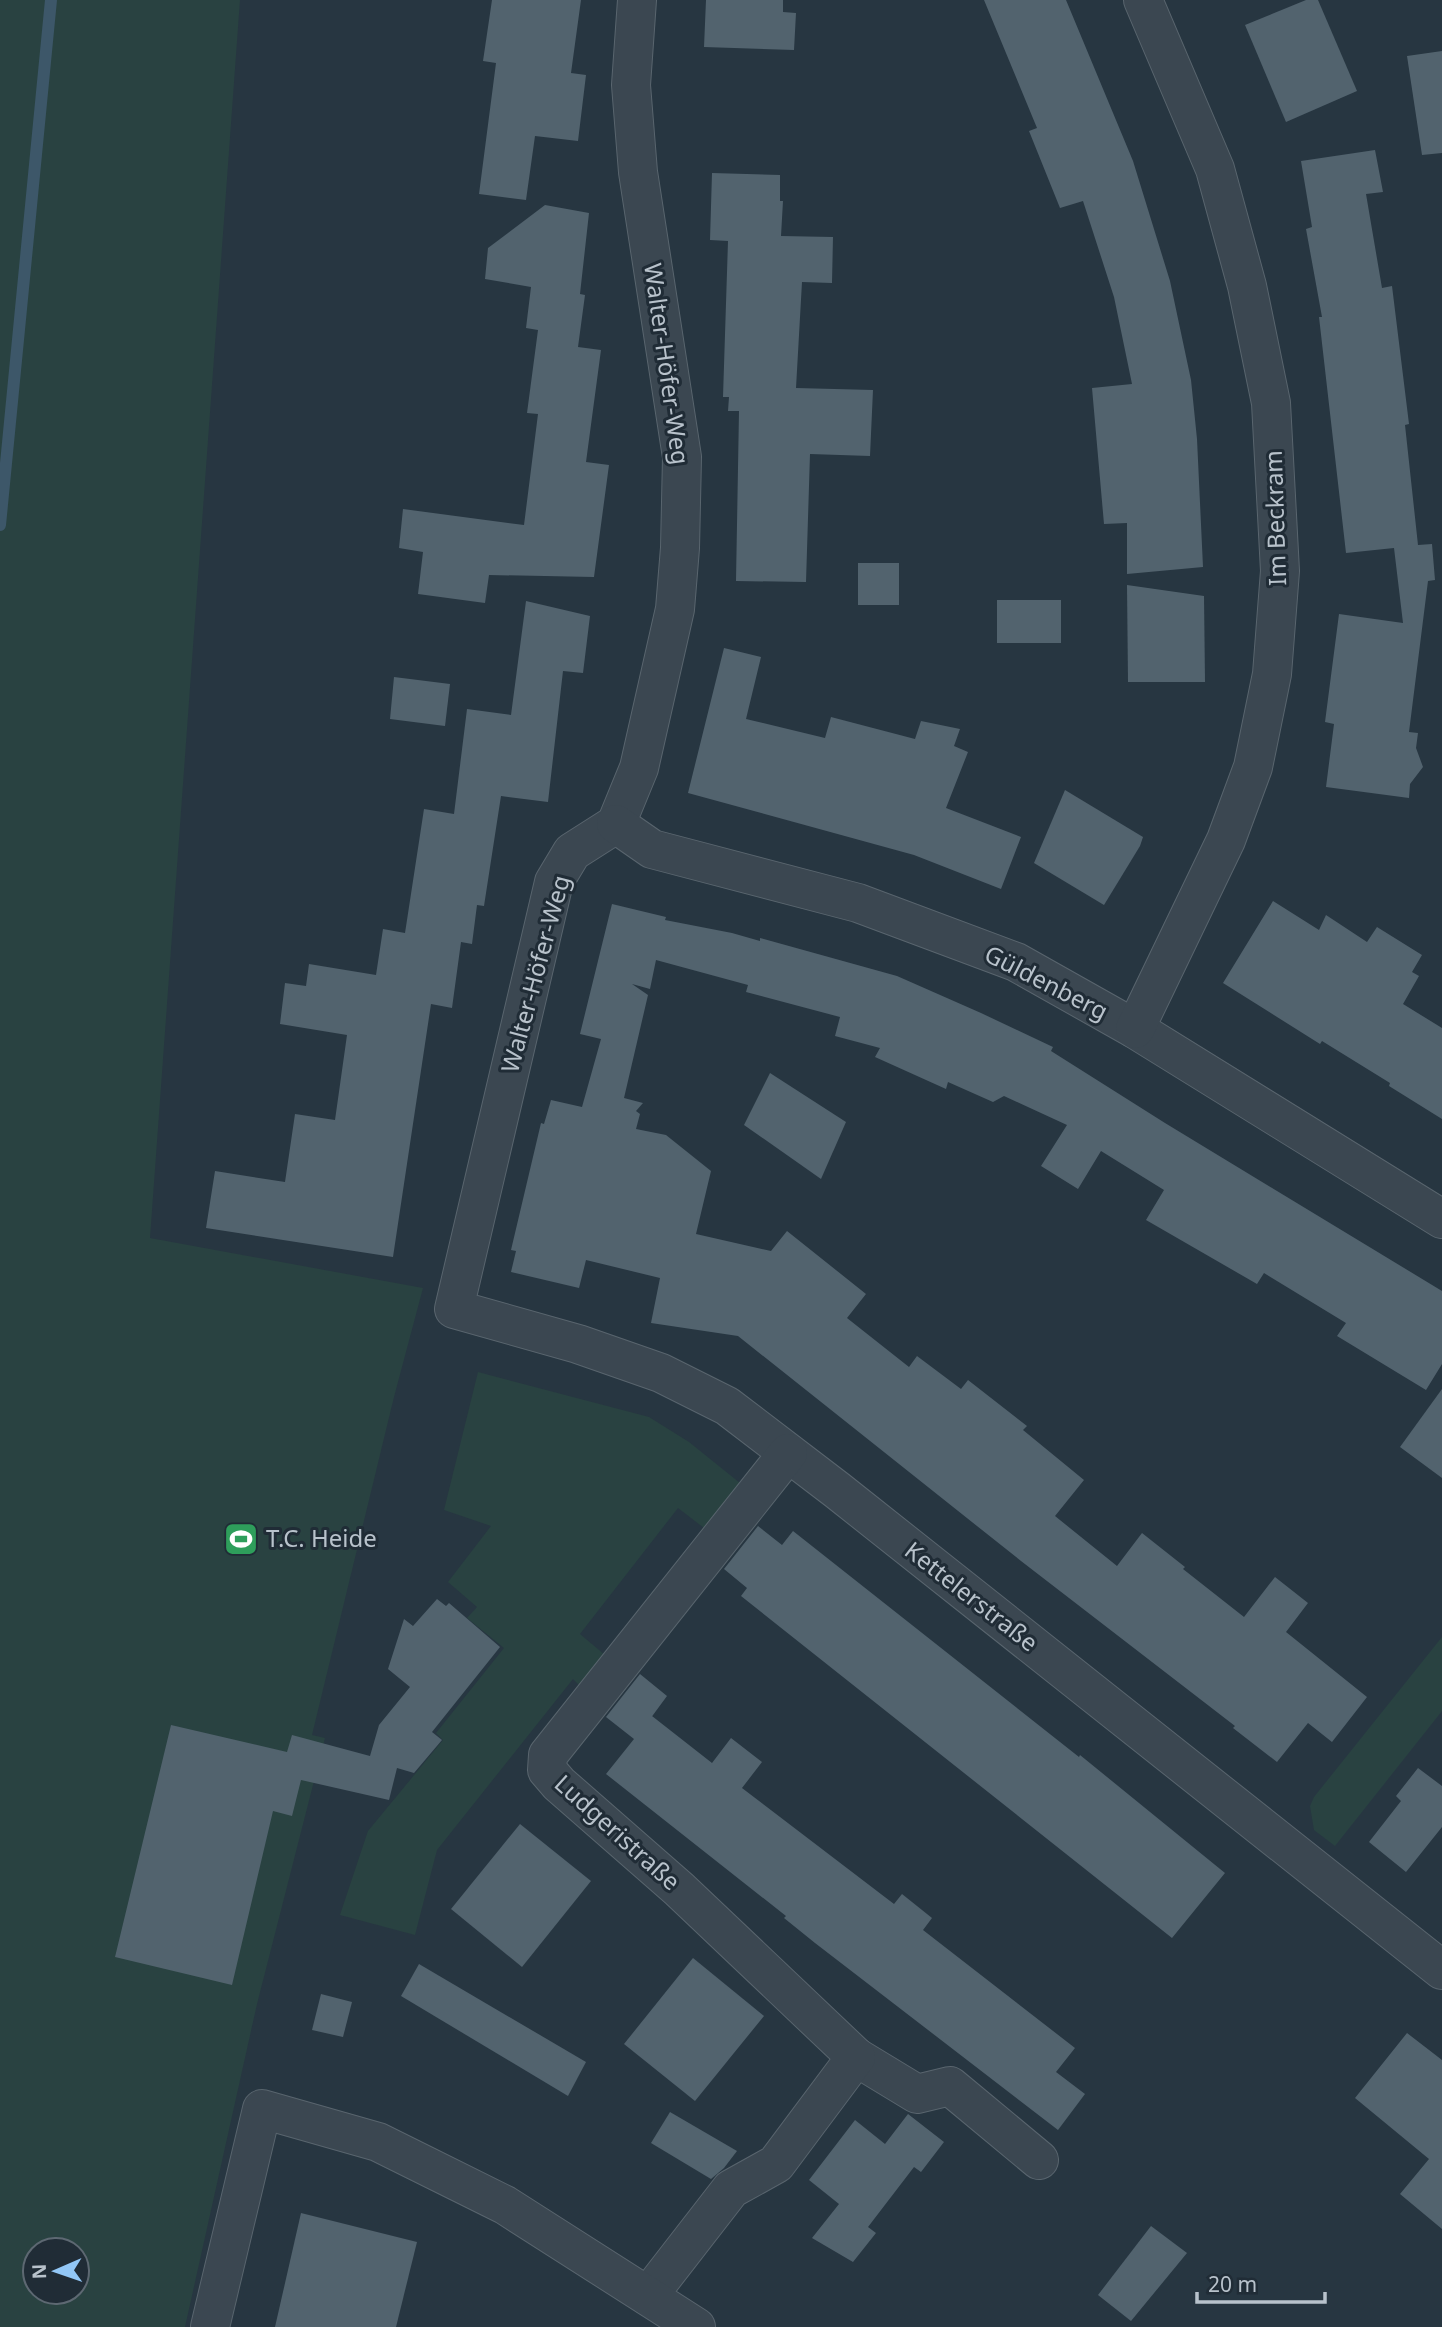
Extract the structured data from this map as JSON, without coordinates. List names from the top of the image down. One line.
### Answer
{"streets":{"street":["Walter-Höfer-Weg","Im Beckram","Güldenberg","Kettelerstraße","Ludgeristraße"]},"crossings":[["Walter-Höfer-Weg","Güldenberg"],["Walter-Höfer-Weg","Kettelerstraße"],["Im Beckram","Güldenberg"],["Kettelerstraße","Ludgeristraße"]],"places":{"sports":["T.C. Heide"]},"scale_bar":"20 m","north":"left"}
